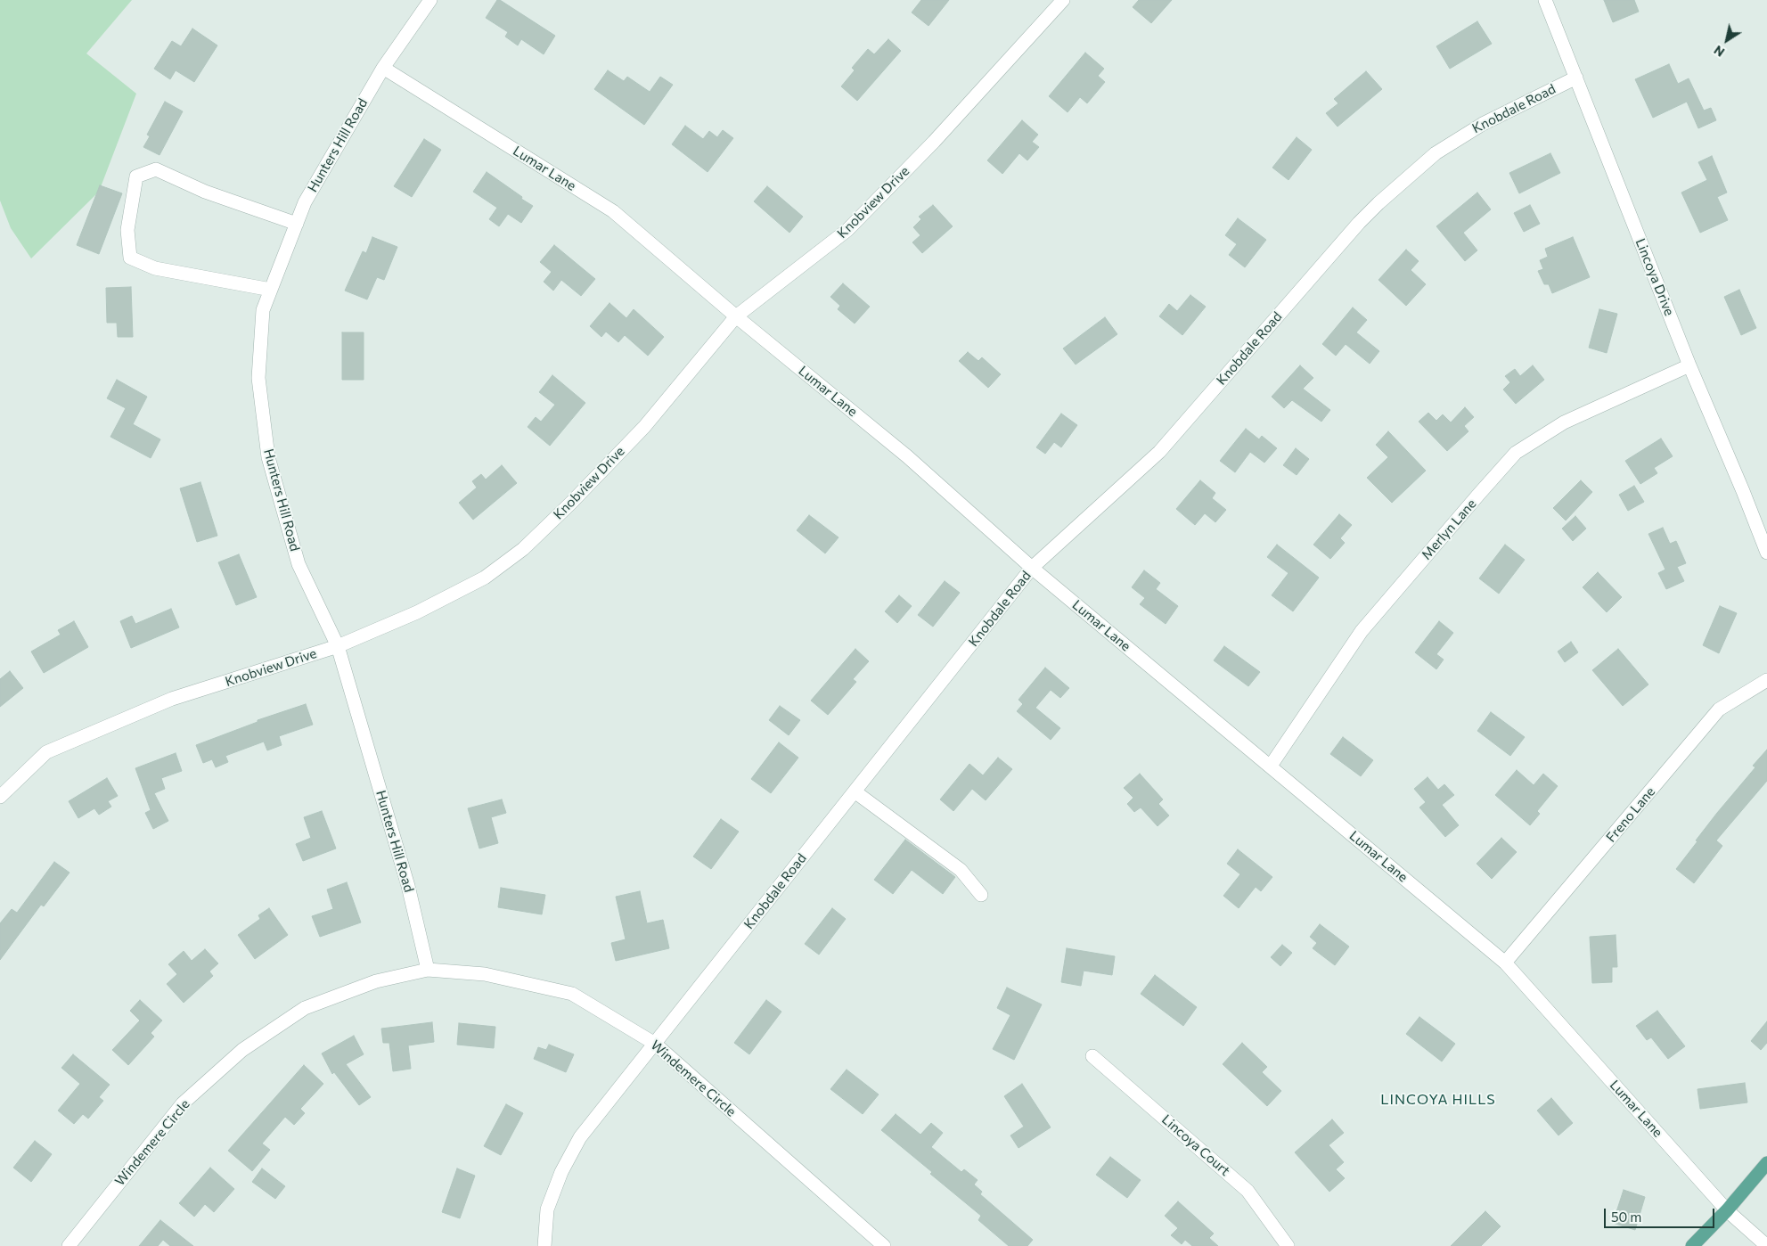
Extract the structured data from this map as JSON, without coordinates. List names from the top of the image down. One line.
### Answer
{"streets":{"street":["Knobdale Road","Hunters Hill Road","Lumar Lane","Knobview Drive","Lincoya Drive","Merlyn Lane","Freno Lane","Windemere Circle","Lincoya Court"]},"crossings":[["Knobdale Road","Lumar Lane"],["Knobdale Road","Lincoya Drive"],["Knobdale Road","Windemere Circle"],["Hunters Hill Road","Lumar Lane"],["Hunters Hill Road","Knobview Drive"],["Hunters Hill Road","Windemere Circle"],["Lumar Lane","Knobview Drive"],["Lumar Lane","Merlyn Lane"],["Lumar Lane","Freno Lane"],["Lincoya Drive","Merlyn Lane"]],"districts":["LINCOYA HILLS"],"scale_bar":"50 m","north":"bottom left"}
